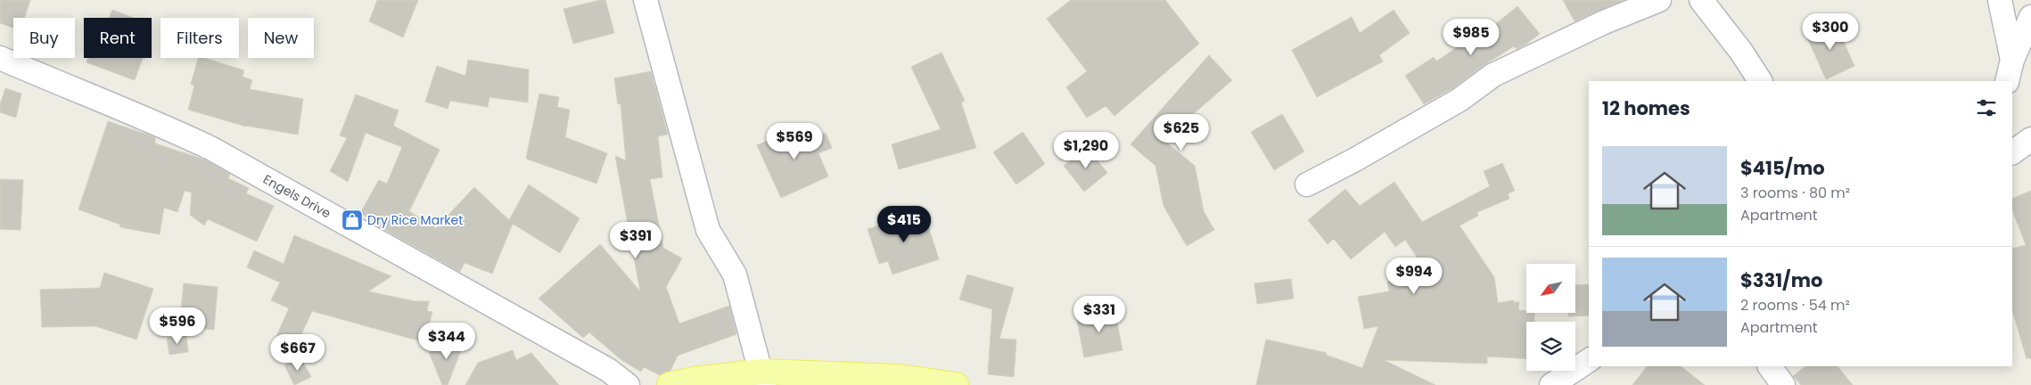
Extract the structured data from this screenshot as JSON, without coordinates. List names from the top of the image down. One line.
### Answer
{"streets":{"street":["Engels Drive"]},"places":{"shop":["Dry Rice Market"]},"north":"bottom left","page":{"price":["$300","$985","$625","$569","$1,290","$415","$391","$994","$331","$596","$344","$667"],"chip":["Buy","Rent","Filters","New"],"heading":"12 homes","list":[{"name":"$415/mo","note":"3 rooms · 80 m² · Apartment"},{"name":"$331/mo","note":"2 rooms · 54 m² · Apartment"}]}}
